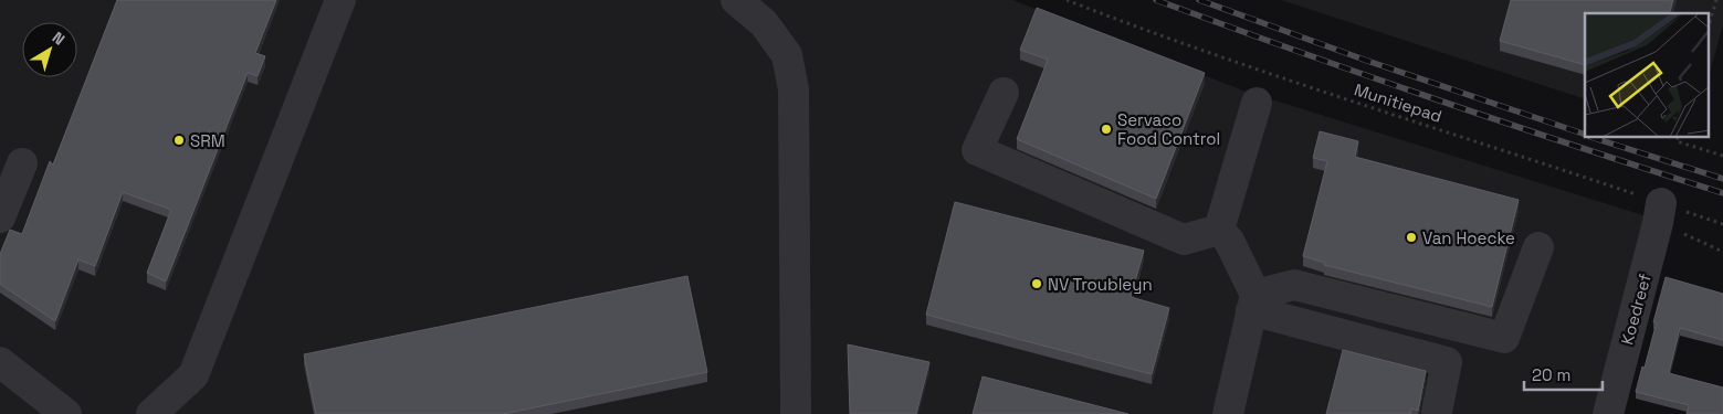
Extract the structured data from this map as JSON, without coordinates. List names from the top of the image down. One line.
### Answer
{"streets":{"street":["Koedreef"],"path":["Munitiepad"]},"crossings":[["Munitiepad","Koedreef"]],"places":["Servaco Food Control","SRM","Van Hoecke","NV Troubleyn"],"scale_bar":"20 m","north":"top right"}
